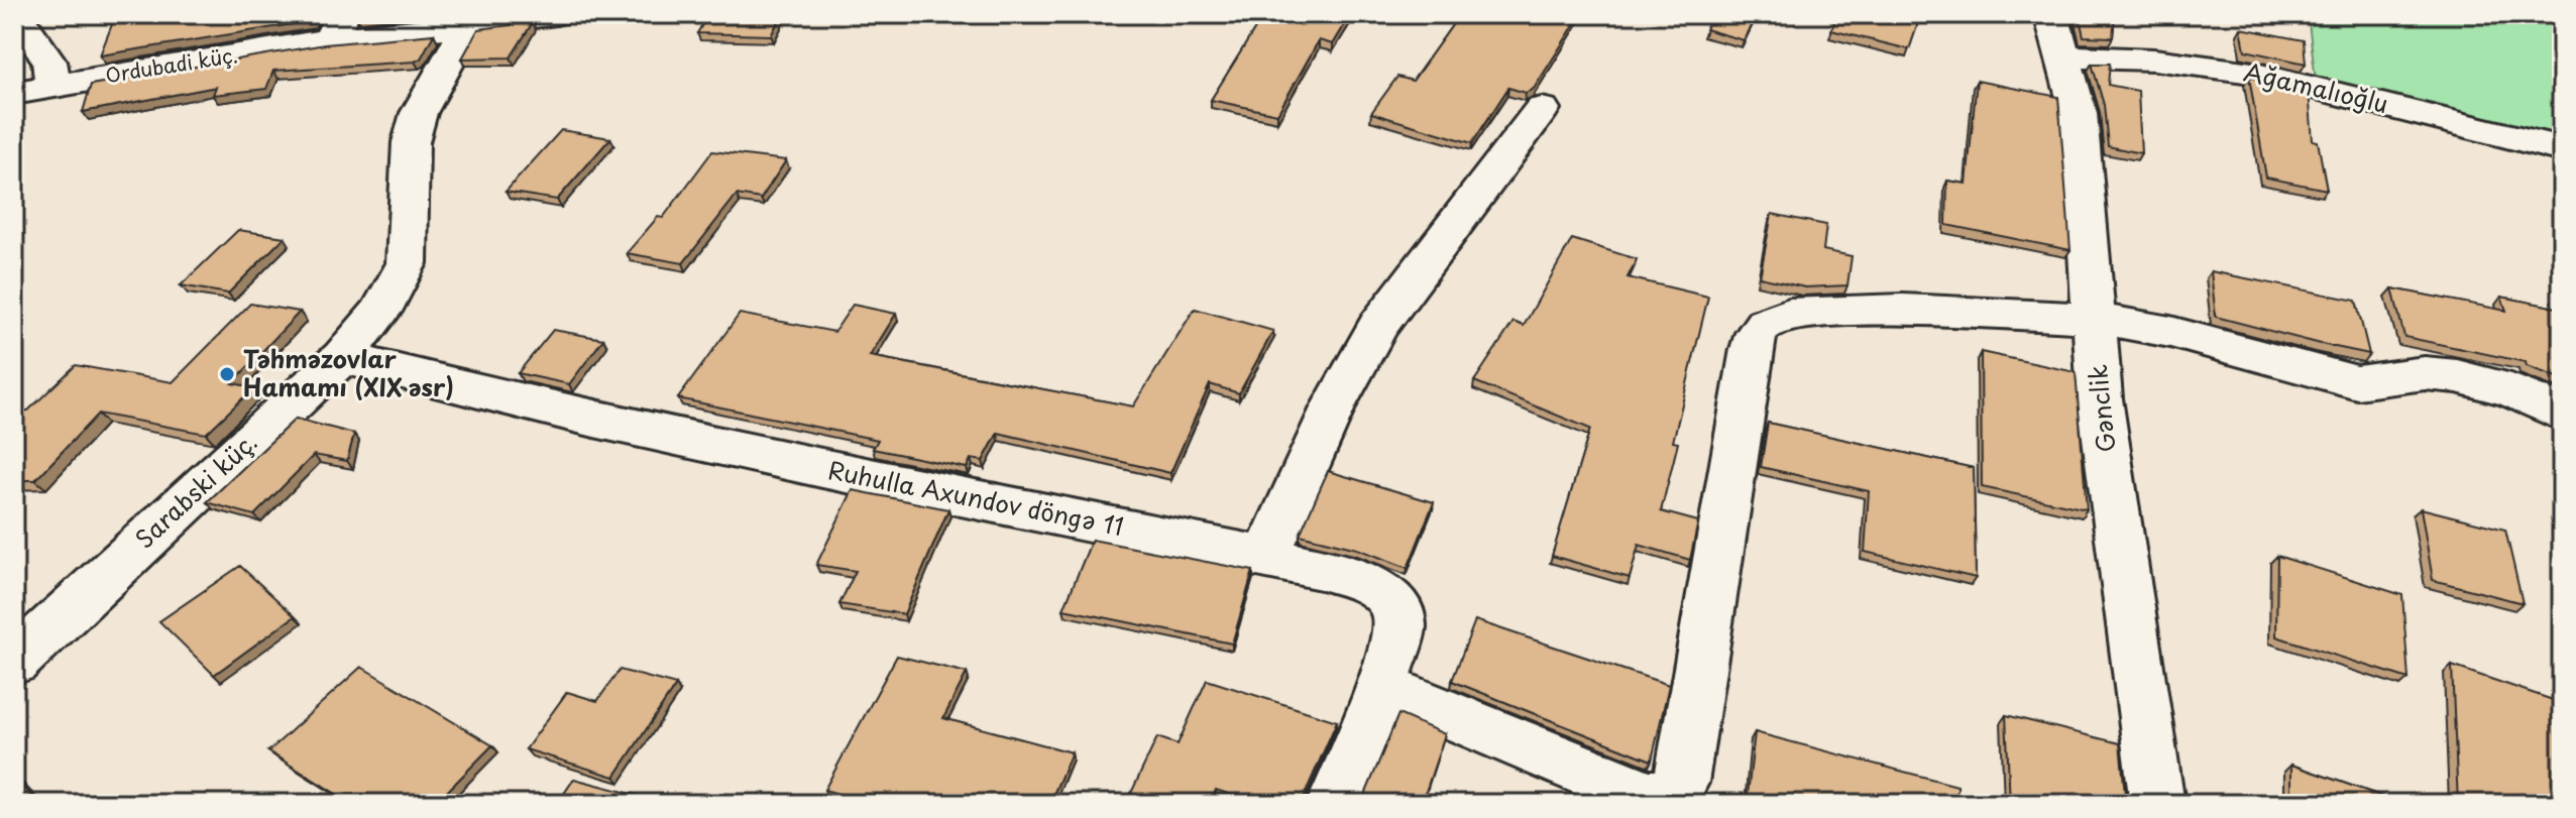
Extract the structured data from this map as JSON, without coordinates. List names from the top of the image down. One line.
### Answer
{"streets":{"street":["Ordubadi küç.","Ağamalıoğlu","Gənclik","Sarabski küç.","Ruhulla Axundov döngə 11"]},"crossings":[["Ağamalıoğlu","Gənclik"],["Sarabski küç.","Ruhulla Axundov döngə 11"]],"places":["Təhməzovlar Hamamı (XIX əsr)"]}
